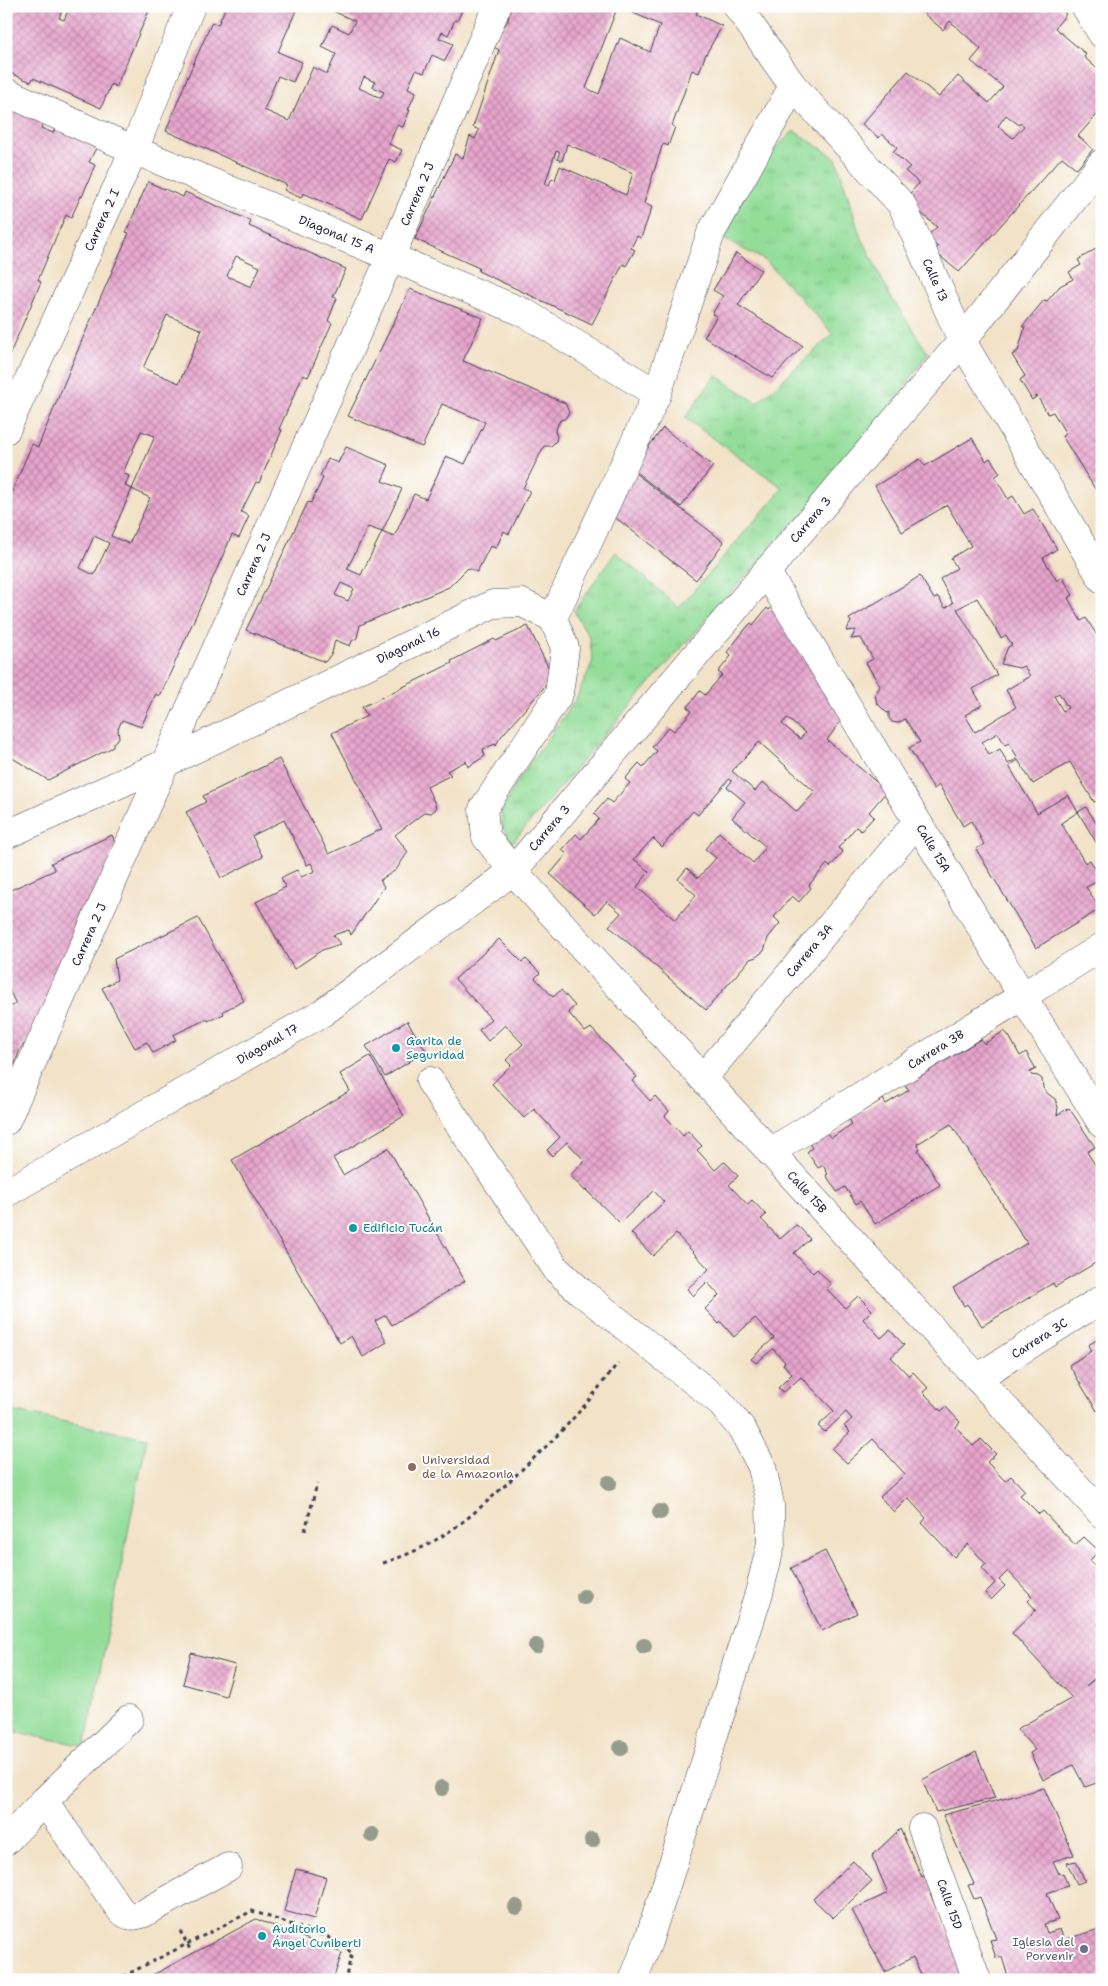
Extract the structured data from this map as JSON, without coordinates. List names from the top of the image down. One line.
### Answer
{"streets":{"street":["Carrera 2 J","Carrera 2 I","Diagonal 15 A","Calle 13","Carrera 3","Diagonal 16","Calle 15A","Carrera 3A","Diagonal 17","Carrera 3B","Calle 15B","Carrera 3C","Calle 15D"]},"crossings":[["Carrera 2 J","Diagonal 15 A"],["Carrera 2 J","Diagonal 16"],["Carrera 2 I","Diagonal 15 A"],["Calle 13","Carrera 3"],["Carrera 3","Calle 15A"],["Carrera 3","Diagonal 17"],["Carrera 3","Calle 15B"],["Calle 15A","Carrera 3A"],["Calle 15A","Carrera 3B"],["Carrera 3A","Calle 15B"],["Diagonal 17","Calle 15B"],["Carrera 3B","Calle 15B"],["Calle 15B","Carrera 3C"]],"places":["Garita de Seguridad","Edificio Tucán","Universidad de la Amazonia","Auditorio Ángel Cuniberti","Iglesia del Porvenir"]}
